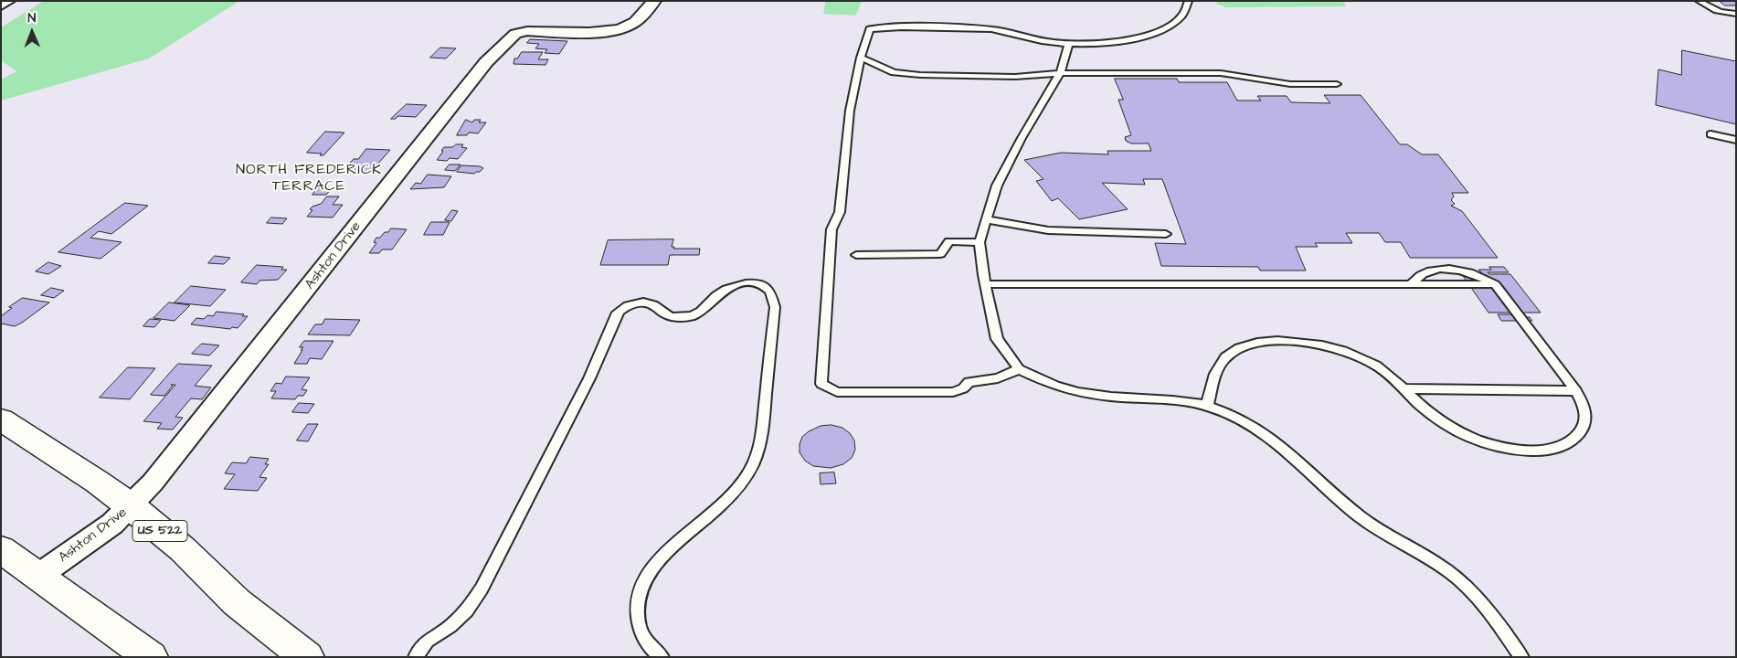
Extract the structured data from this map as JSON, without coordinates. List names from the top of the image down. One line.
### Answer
{"streets":{"highway":["US 522"],"street":["Ashton Drive"]},"crossings":[["Ashton Drive","US 522"]],"districts":["NORTH FREDERICK TERRACE"],"north":"top"}
